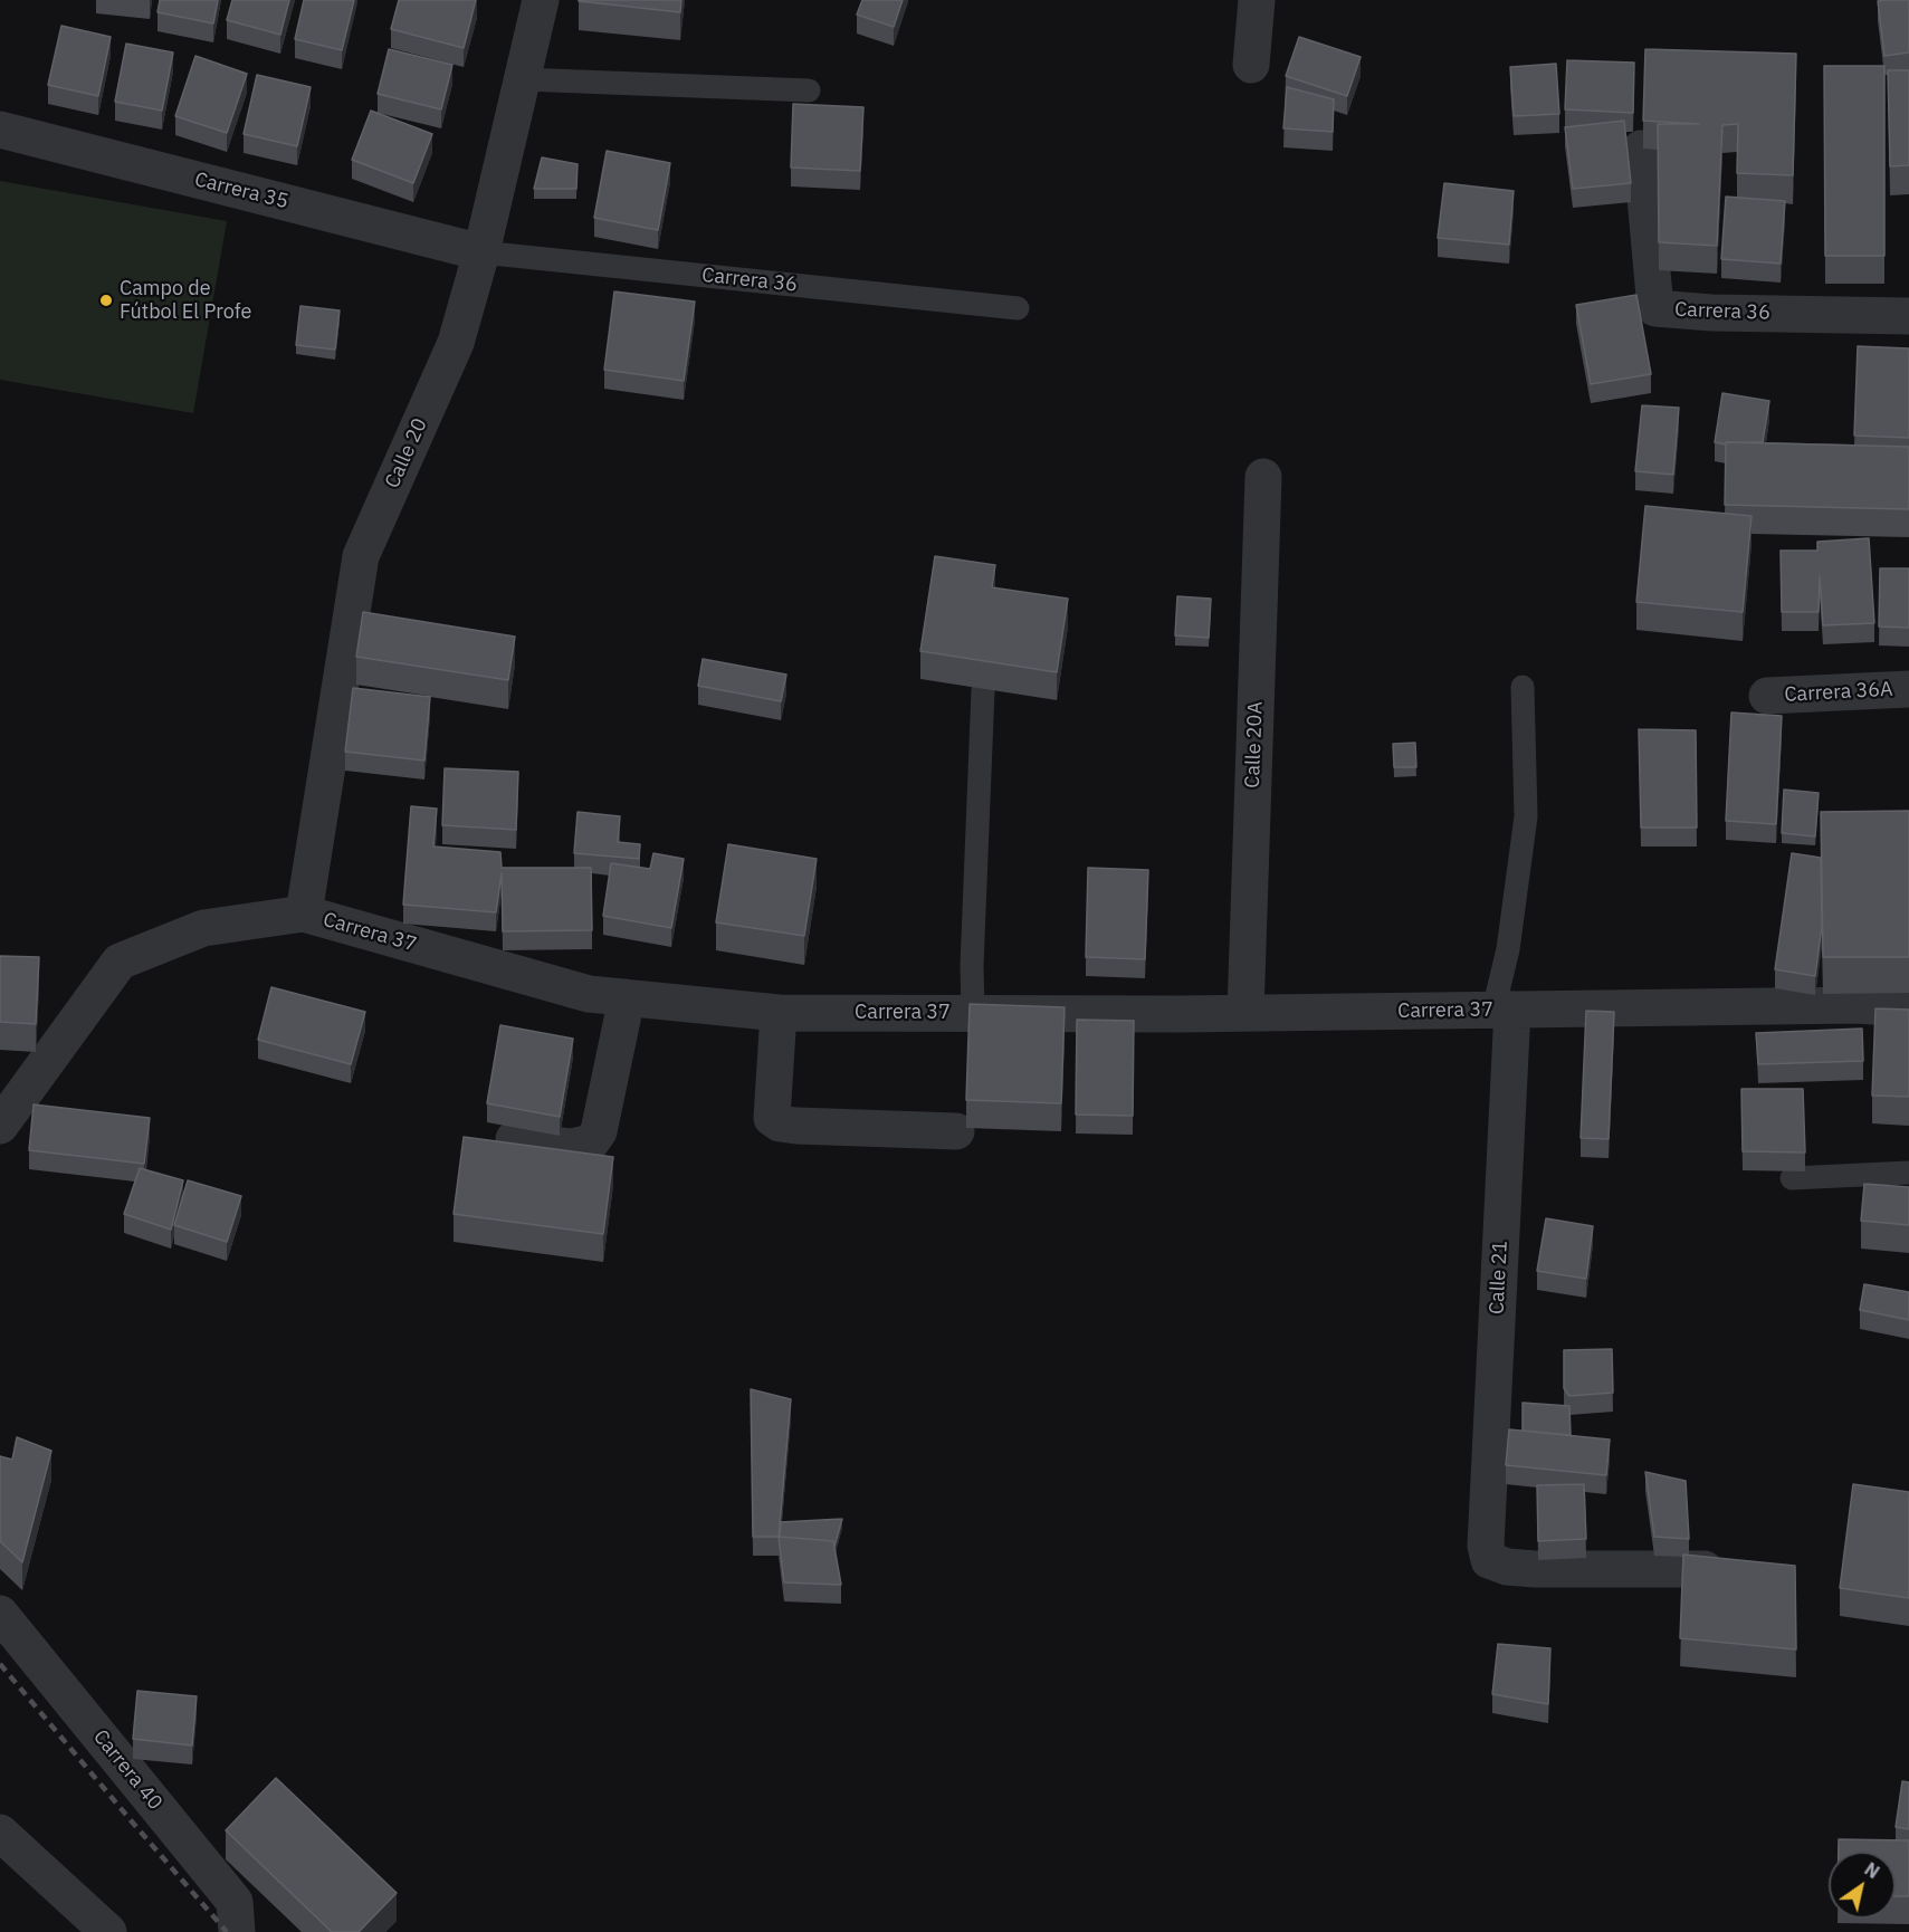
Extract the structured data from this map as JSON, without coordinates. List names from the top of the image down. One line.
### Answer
{"streets":{"street":["Carrera 35","Carrera 36","Calle 20","Carrera 36A","Calle 20A","Carrera 37","Calle 21","Carrera 40"]},"crossings":[["Carrera 35","Carrera 36"],["Carrera 35","Calle 20"],["Carrera 36","Calle 20"],["Calle 20","Carrera 37"],["Calle 20A","Carrera 37"],["Carrera 37","Calle 21"]],"places":["Campo de Fútbol El Profe"],"north":"top right"}
